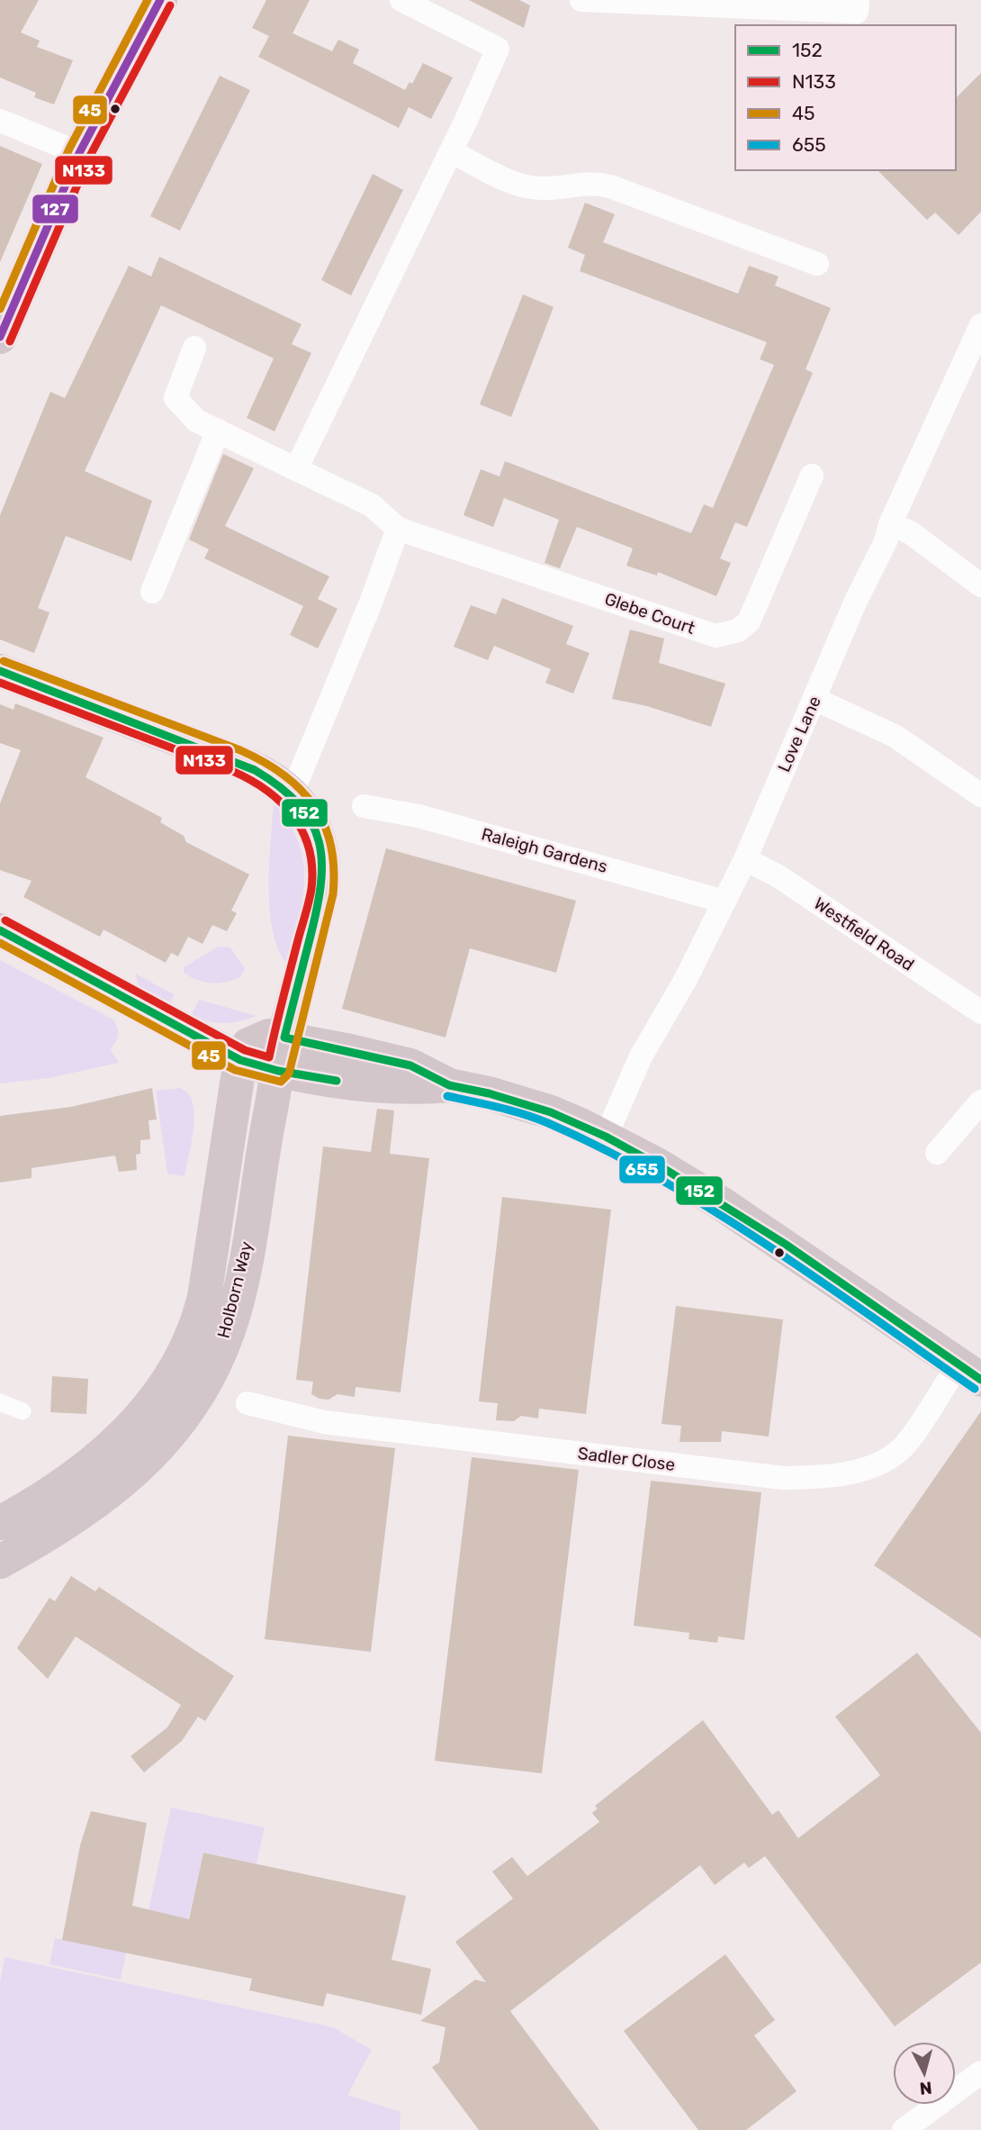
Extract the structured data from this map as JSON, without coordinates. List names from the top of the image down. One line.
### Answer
{"streets":{"main road":["Holborn Way"],"street":["Glebe Court","Love Lane","Raleigh Gardens","Westfield Road","Sadler Close"]},"crossings":[["Love Lane","Raleigh Gardens"],["Love Lane","Westfield Road"]],"lines":["transit line 45","transit line 127","transit line N133","transit line 152","transit line 655"],"legend":["152","N133","45","655"],"north":"bottom"}
